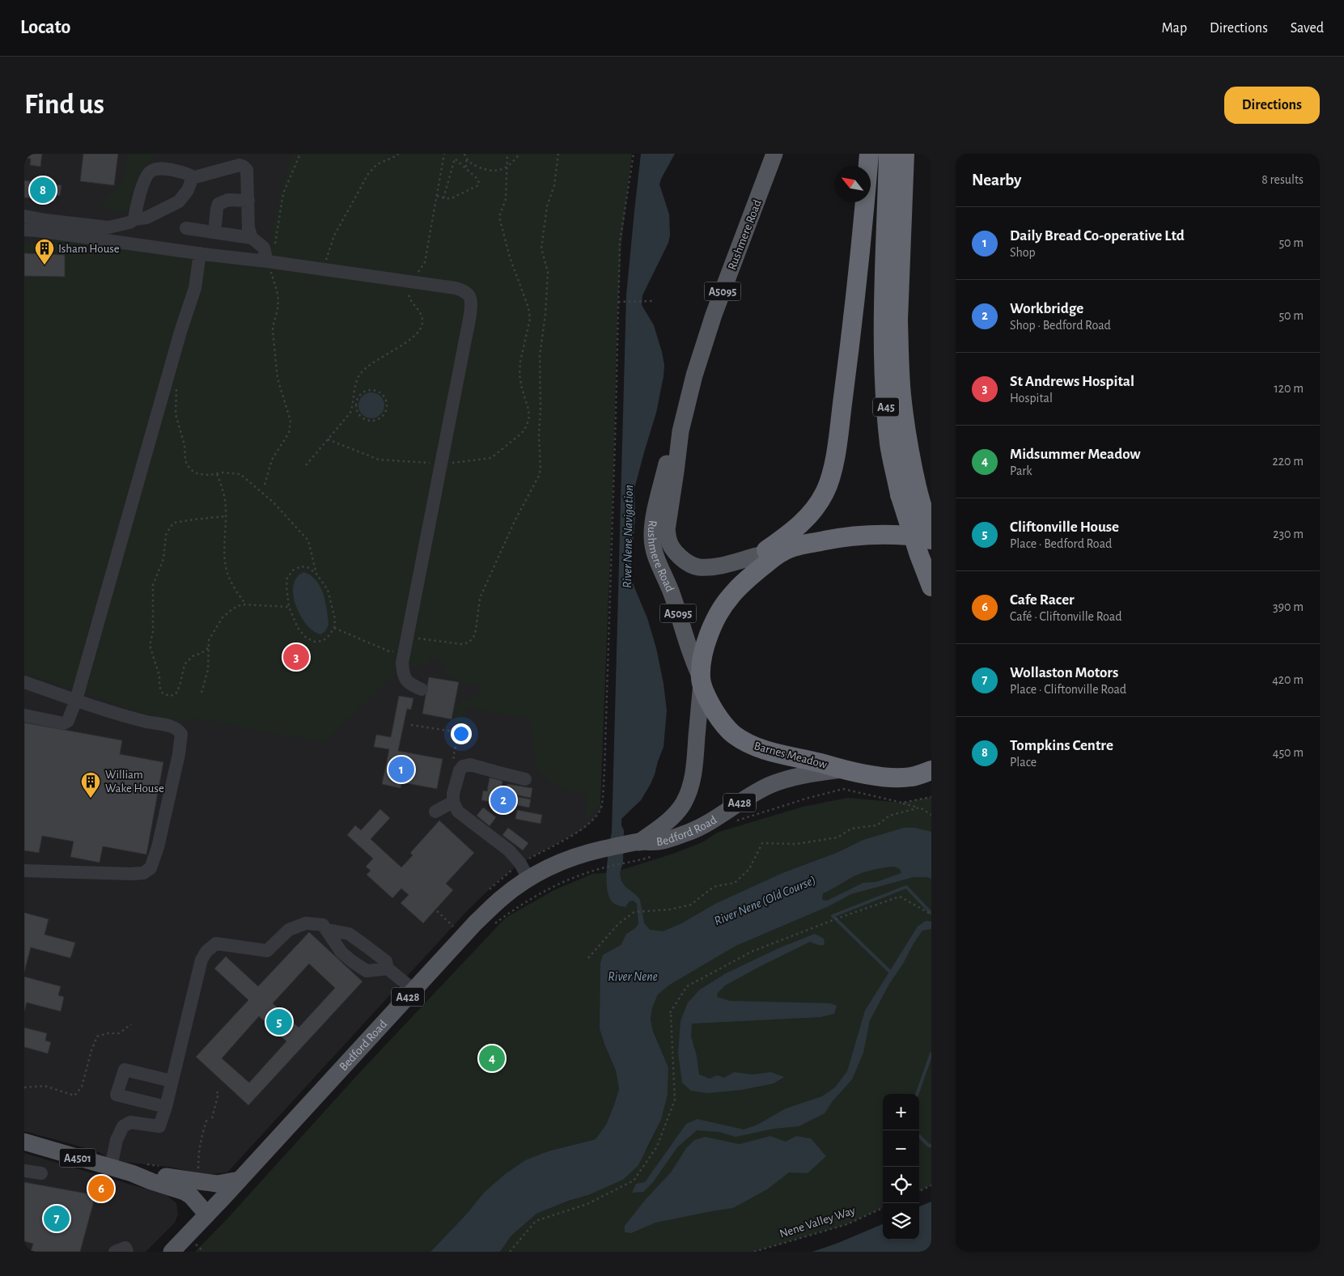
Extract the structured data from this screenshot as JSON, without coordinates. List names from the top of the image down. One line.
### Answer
{"streets":{"highway":["A45","Barnes Meadow"],"main road":["Rushmere Road","A5095","A428","Bedford Road","A4501"],"path":["Nene Valley Way"]},"crossings":[["Rushmere Road","Barnes Meadow"],["Rushmere Road","Bedford Road"],["A45","Barnes Meadow"],["Barnes Meadow","Bedford Road"],["Bedford Road","A4501"]],"water":["River Nene Navigation","River Nene (Old Course)","River Nene"],"places":{"building":["Isham House","William Wake House"]},"north":"top left","page":{"header":"Locato","nav":["Map","Directions","Saved"],"buttons":"Directions","title":"Find us","heading":["Nearby","8 results"],"pins":["8","3","1","2","5","4","6","7"],"list":[{"mark":"1","name":"Daily Bread Co-operative Ltd","note":"Shop","value":"50 m"},{"mark":"2","name":"Workbridge","note":"Shop · Bedford Road","value":"50 m"},{"mark":"3","name":"St Andrews Hospital","note":"Hospital","value":"120 m"},{"mark":"4","name":"Midsummer Meadow","note":"Park","value":"220 m"},{"mark":"5","name":"Cliftonville House","note":"Place · Bedford Road","value":"230 m"},{"mark":"6","name":"Cafe Racer","note":"Café · Cliftonville Road","value":"390 m"},{"mark":"7","name":"Wollaston Motors","note":"Place · Cliftonville Road","value":"420 m"},{"mark":"8","name":"Tompkins Centre","note":"Place","value":"450 m"}],"map_buttons":["+","−"]}}
